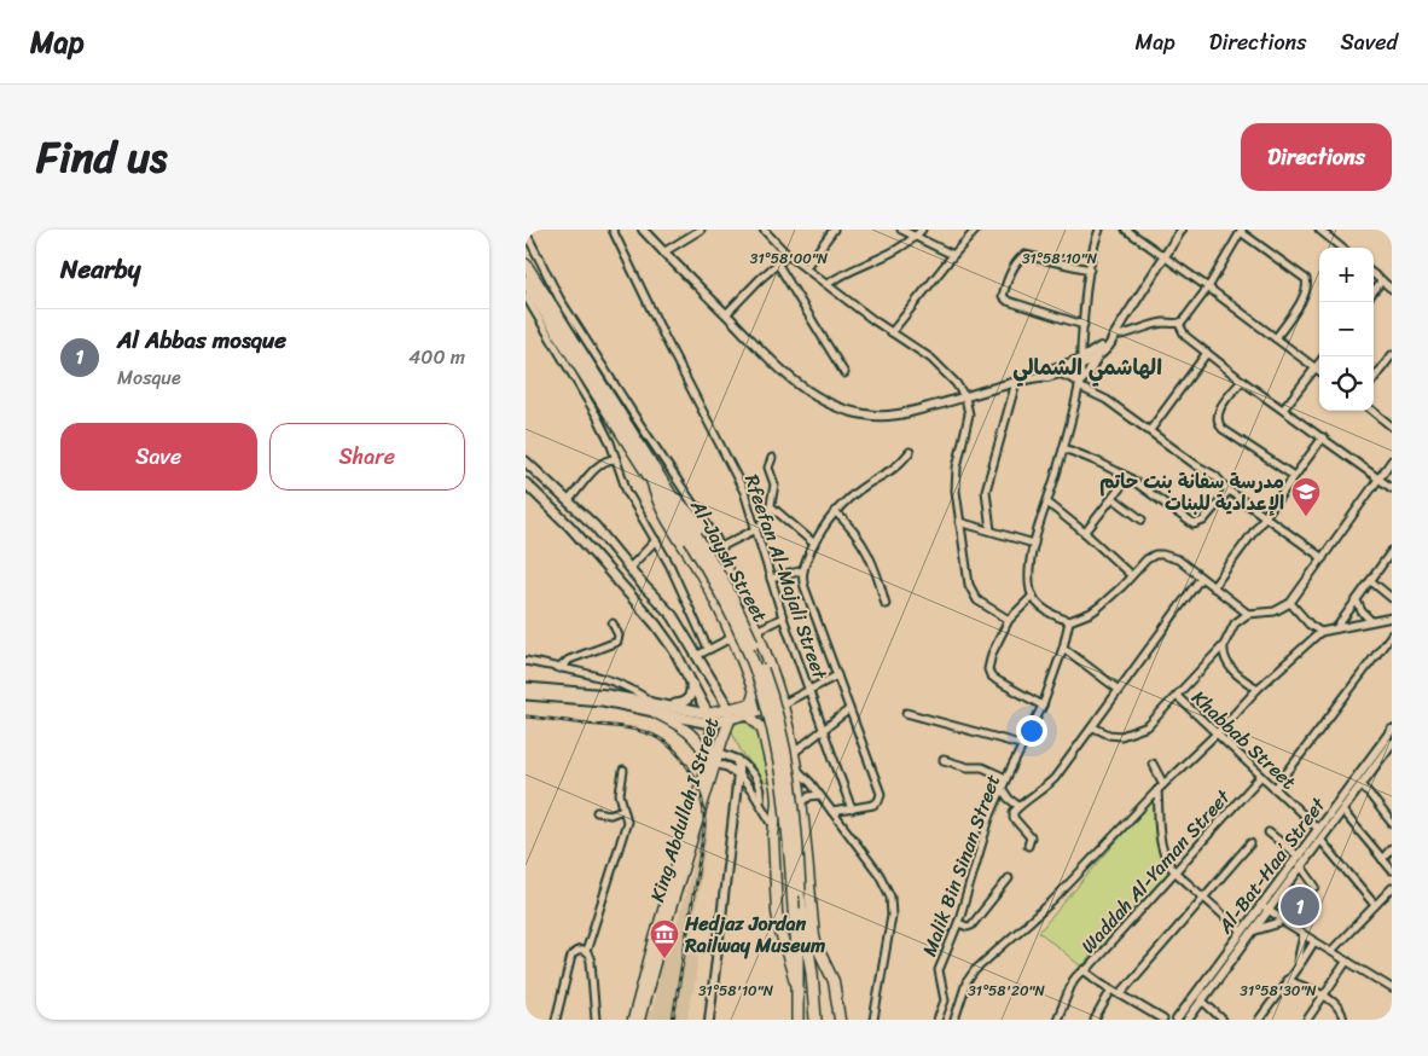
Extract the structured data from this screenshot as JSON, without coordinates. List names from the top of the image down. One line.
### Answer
{"streets":{"highway":["Al-Jaysh Street"],"main road":["King Abdullah I Street"],"street":["Rfeefan Al-Majali Street","Khabbab Street","Malik Bin Sinan Street","Al-Bat-Haa’ Street","Waddah Al-Yaman Street"]},"crossings":[["Khabbab Street","Al-Bat-Haa’ Street"],["Khabbab Street","Waddah Al-Yaman Street"]],"districts":["الهاشمي الشمالي"],"places":{"school or university":["مدرسة سفانة بنت حاتم الإعدادية للبنات"],"museum":["Hedjaz Jordan Railway Museum"]},"page":{"header":"Map","nav":["Map","Directions","Saved"],"title":"Find us","buttons":["Directions",["Save","Share"]],"heading":"Nearby","map_buttons":["+","−"],"list":[{"mark":"1","name":"Al Abbas mosque","note":"Mosque","value":"400 m"}],"pins":"1"},"coordinates":["31°58'00\"N","31°58'10\"N","31°58'20\"N","31°58'30\"N"]}
